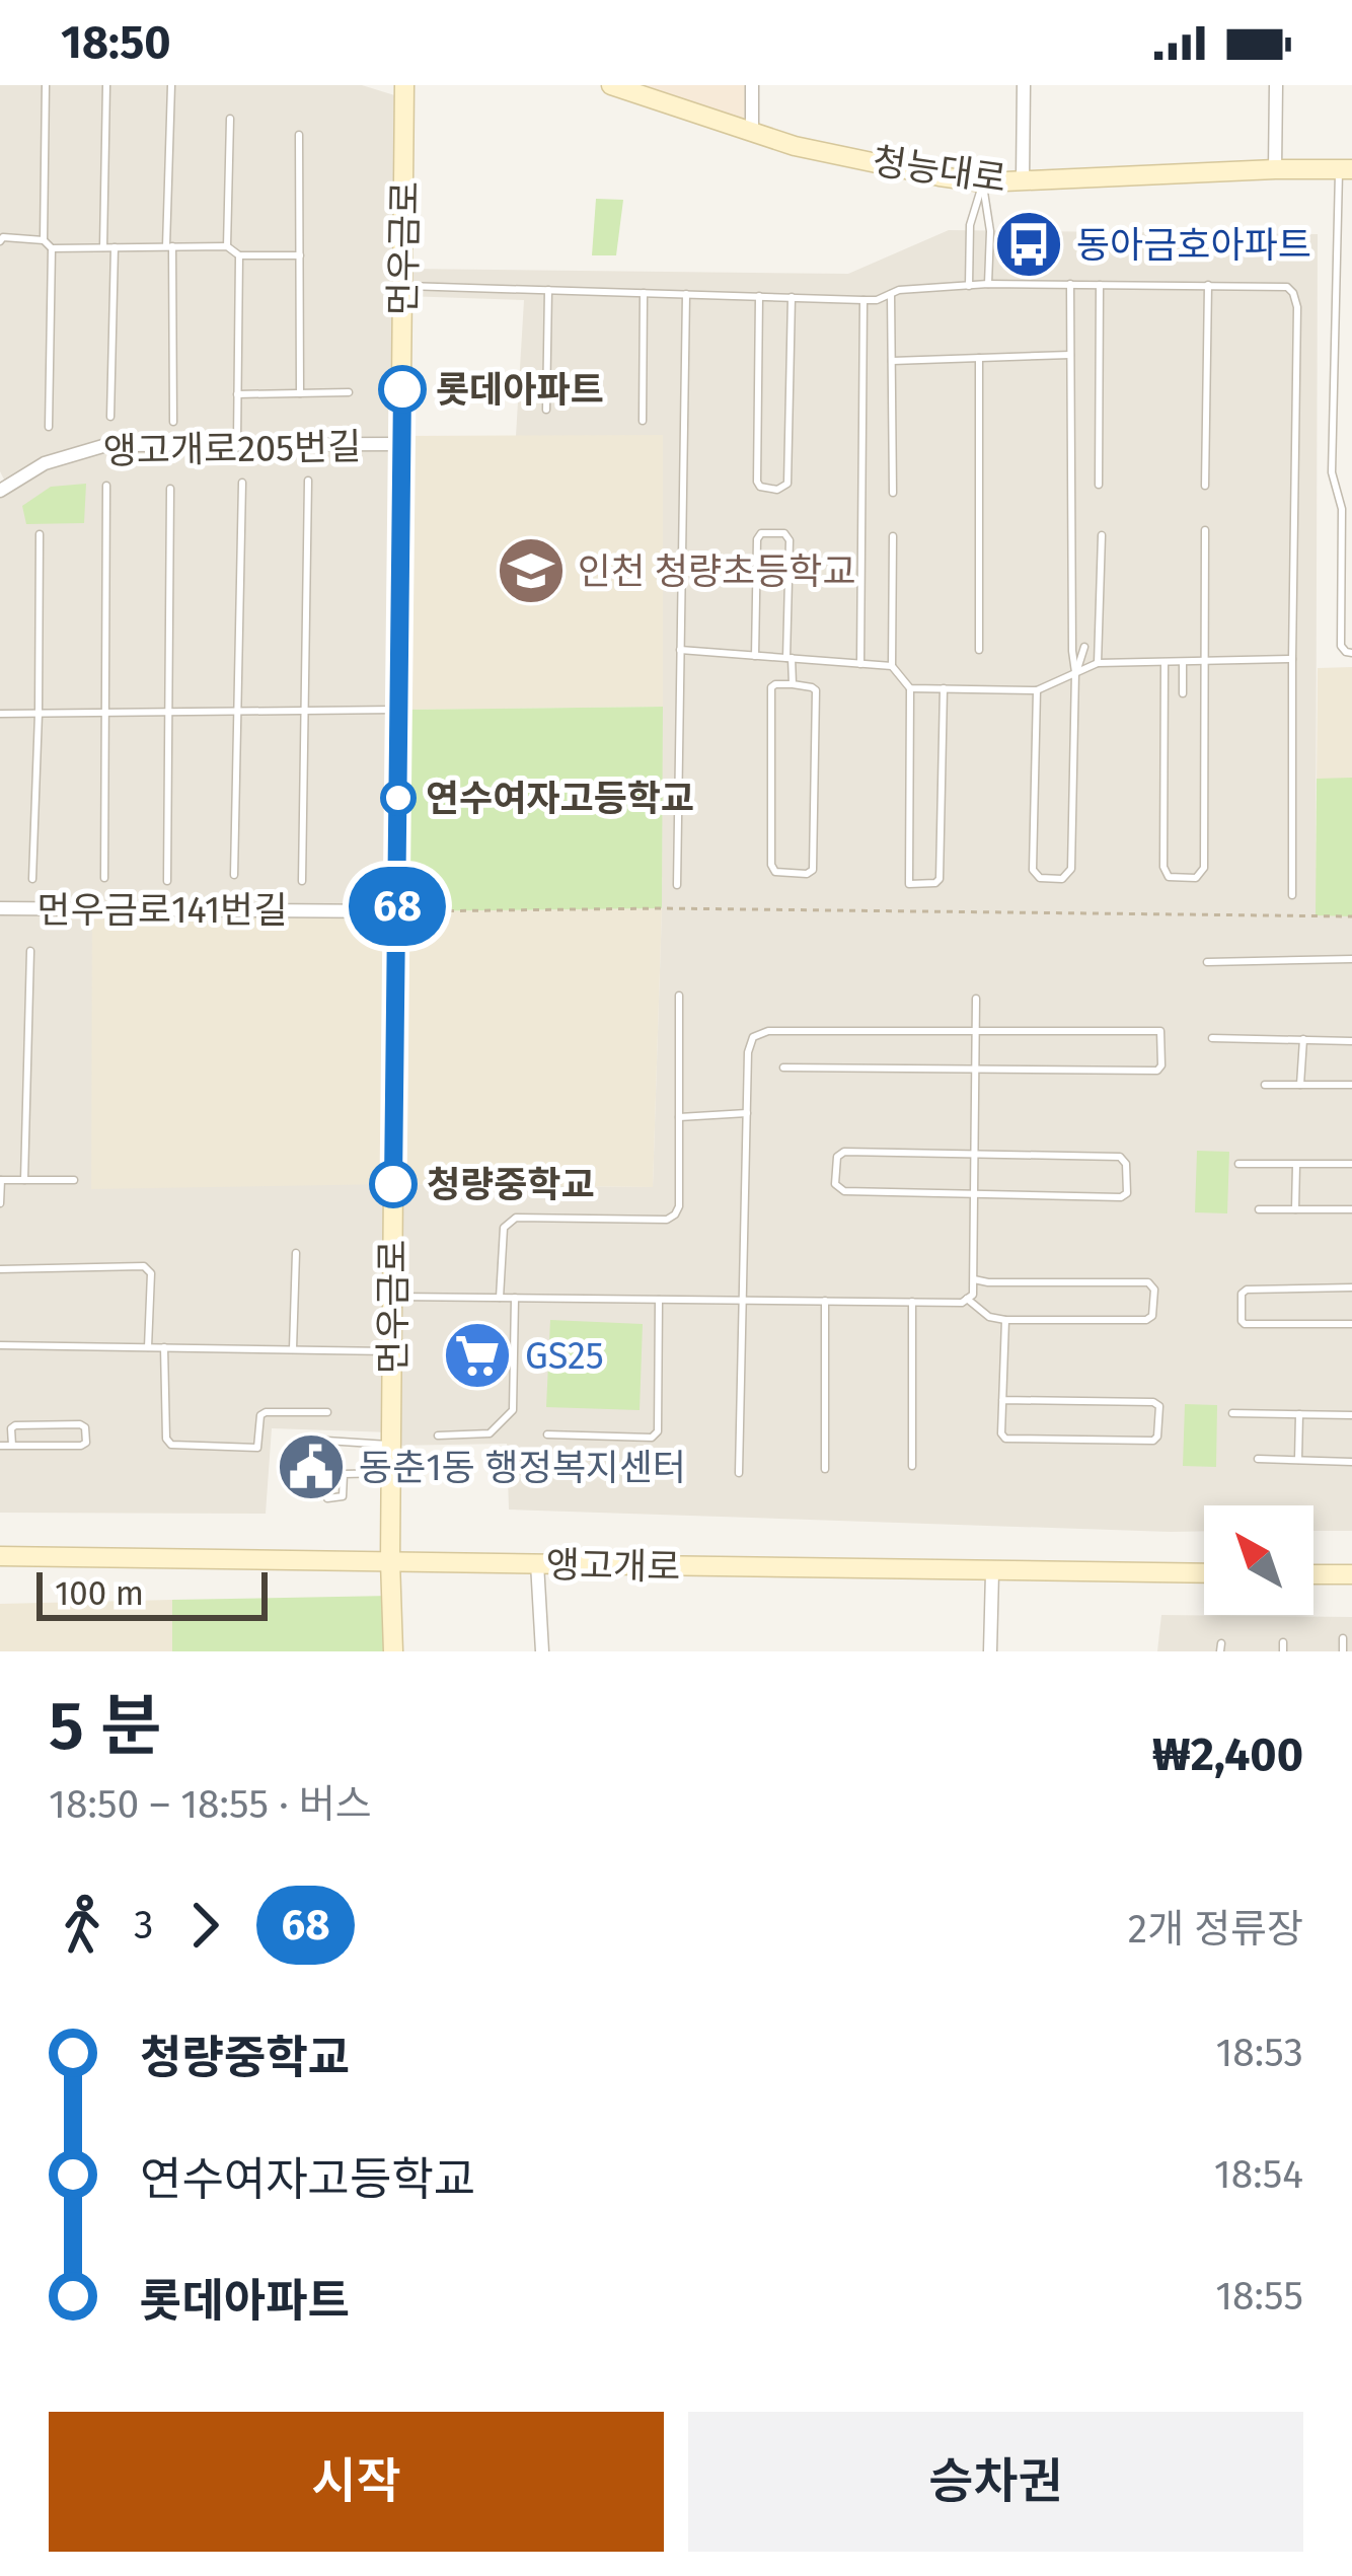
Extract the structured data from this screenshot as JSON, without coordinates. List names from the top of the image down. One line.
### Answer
{"streets":{"main road":["청능대로","먼우금로","앵고개로"],"street":["앵고개로205번길","먼우금로141번길"]},"crossings":[["먼우금로","앵고개로205번길"],["먼우금로","먼우금로141번길"],["먼우금로","앵고개로"]],"places":{"bus stop":["동아금호아파트"],"other":["롯데아파트","연수여자고등학교","청량중학교"],"school or university":["인천 청량초등학교"],"supermarket":["GS25"],"public building":["동춘1동 행정복지센터"]},"lines":["bus line 68"],"scale_bar":"100 m","north":"top left","page":{"status":"18:50","on_map":"68","scale":"100 m","heading":["5 분","18:50 – 18:55 · 버스","₩2,400"],"legs":["3","68","2개 정류장"],"list":[{"name":"청량중학교","value":"18:53"},{"name":"연수여자고등학교","value":"18:54"},{"name":"롯데아파트","value":"18:55"}],"buttons":["시작","승차권"]}}
